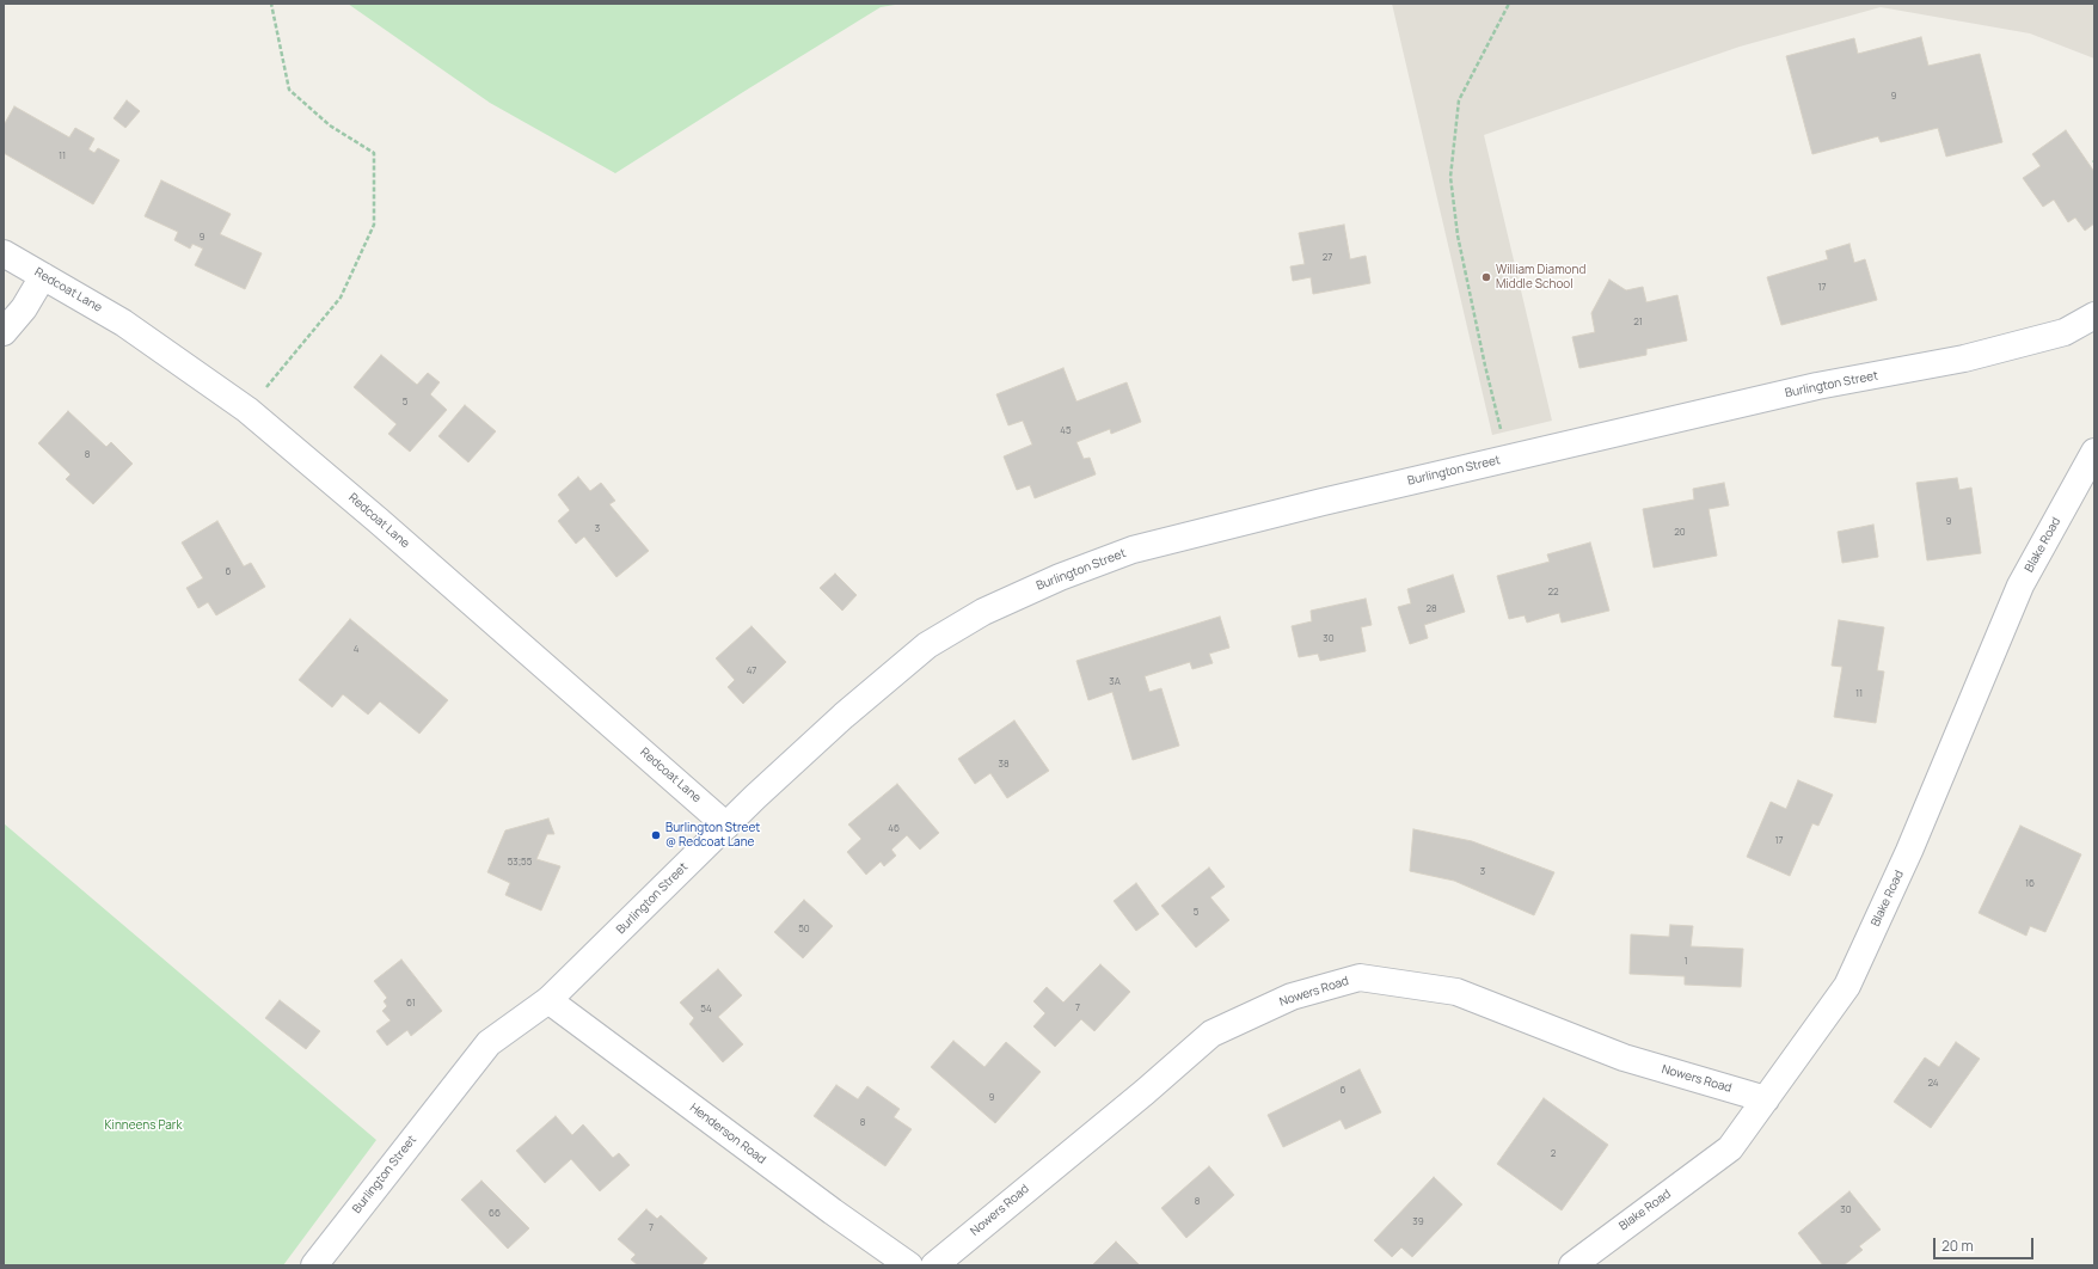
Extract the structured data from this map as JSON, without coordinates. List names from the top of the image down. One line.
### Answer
{"streets":{"street":["Redcoat Lane","Burlington Street","Blake Road","Nowers Road","Henderson Road"]},"crossings":[["Redcoat Lane","Burlington Street"],["Burlington Street","Henderson Road"],["Blake Road","Nowers Road"]],"parks":["Kinneens Park"],"places":["William Diamond Middle School","Burlington Street @ Redcoat Lane"],"house_numbers":["9","11","9","27","17","21","5","45","8","9","3","20","6","22","28","30","4","47","3A","11","38","46","17","53;55","3","16","5","50","1","61","7","54","24","6","9","8","2","8","30","66","39","7"],"scale_bar":"20 m"}
